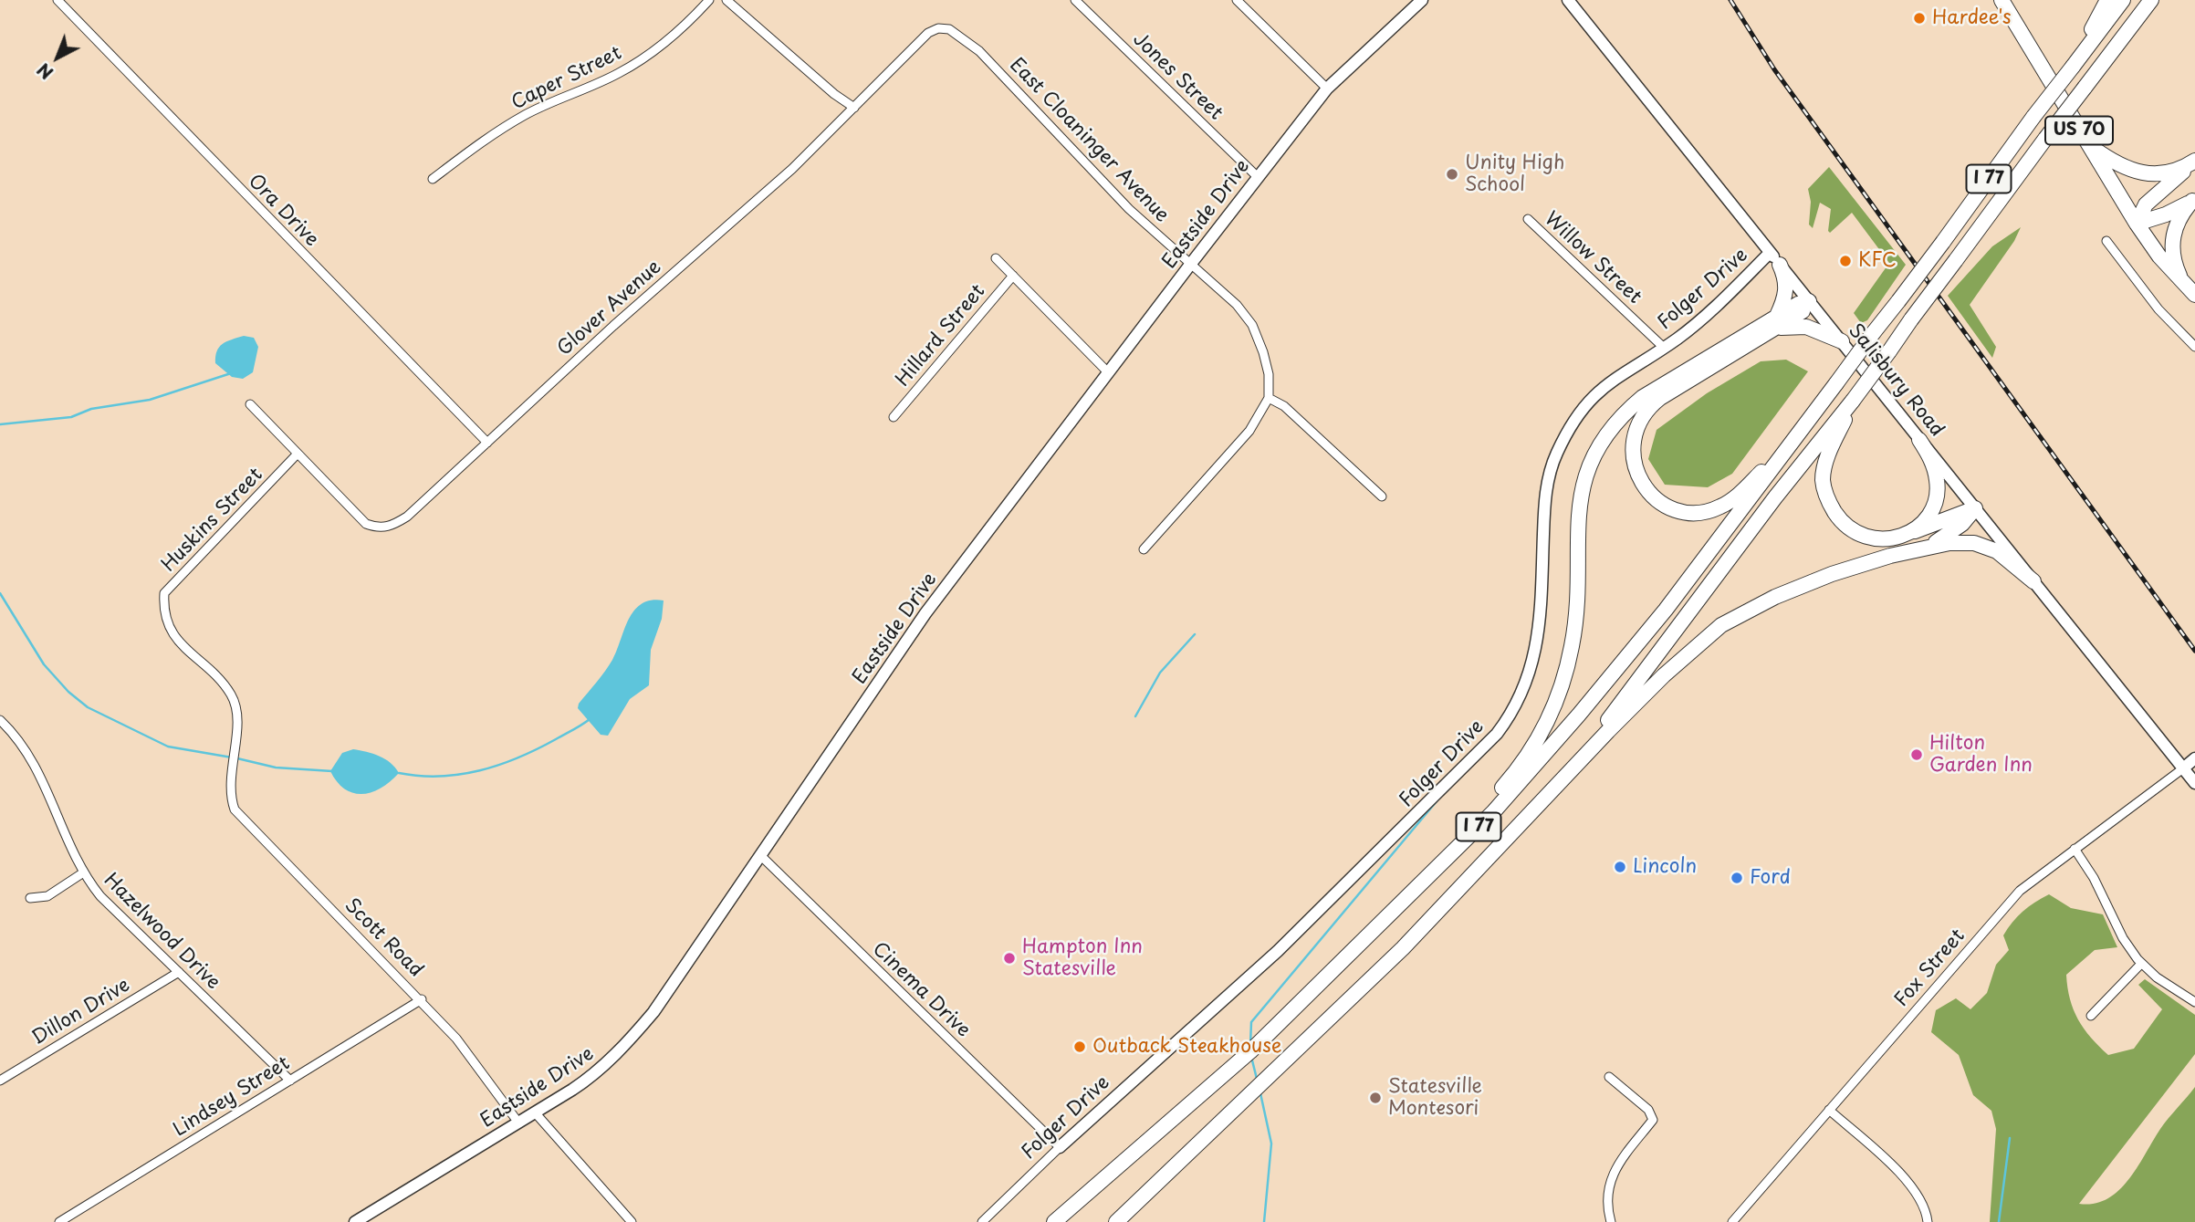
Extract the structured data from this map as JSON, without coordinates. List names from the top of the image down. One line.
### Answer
{"streets":{"highway":["US 70","I 77"],"street":["Jones Street","Caper Street","East Cloaninger Avenue","Ora Drive","Eastside Drive","Willow Street","Folger Drive","Glover Avenue","Hillard Street","Salisbury Road","Huskins Street","Hazelwood Drive","Scott Road","Fox Street","Cinema Drive","Dillon Drive","Lindsey Street"]},"crossings":[["Jones Street","Eastside Drive"],["East Cloaninger Avenue","Eastside Drive"],["East Cloaninger Avenue","Glover Avenue"],["Ora Drive","Glover Avenue"],["Eastside Drive","Scott Road"],["Eastside Drive","Cinema Drive"],["Willow Street","Folger Drive"],["Folger Drive","Salisbury Road"],["Folger Drive","Cinema Drive"],["Glover Avenue","Huskins Street"],["Salisbury Road","Fox Street"],["Huskins Street","Scott Road"],["Hazelwood Drive","Dillon Drive"],["Hazelwood Drive","Lindsey Street"],["Scott Road","Lindsey Street"]],"places":["Hardee's","Unity High School","KFC","Hilton Garden Inn","Lincoln","Ford","Hampton Inn Statesville","Outback Steakhouse","Statesville Montesori"],"north":"bottom left"}
